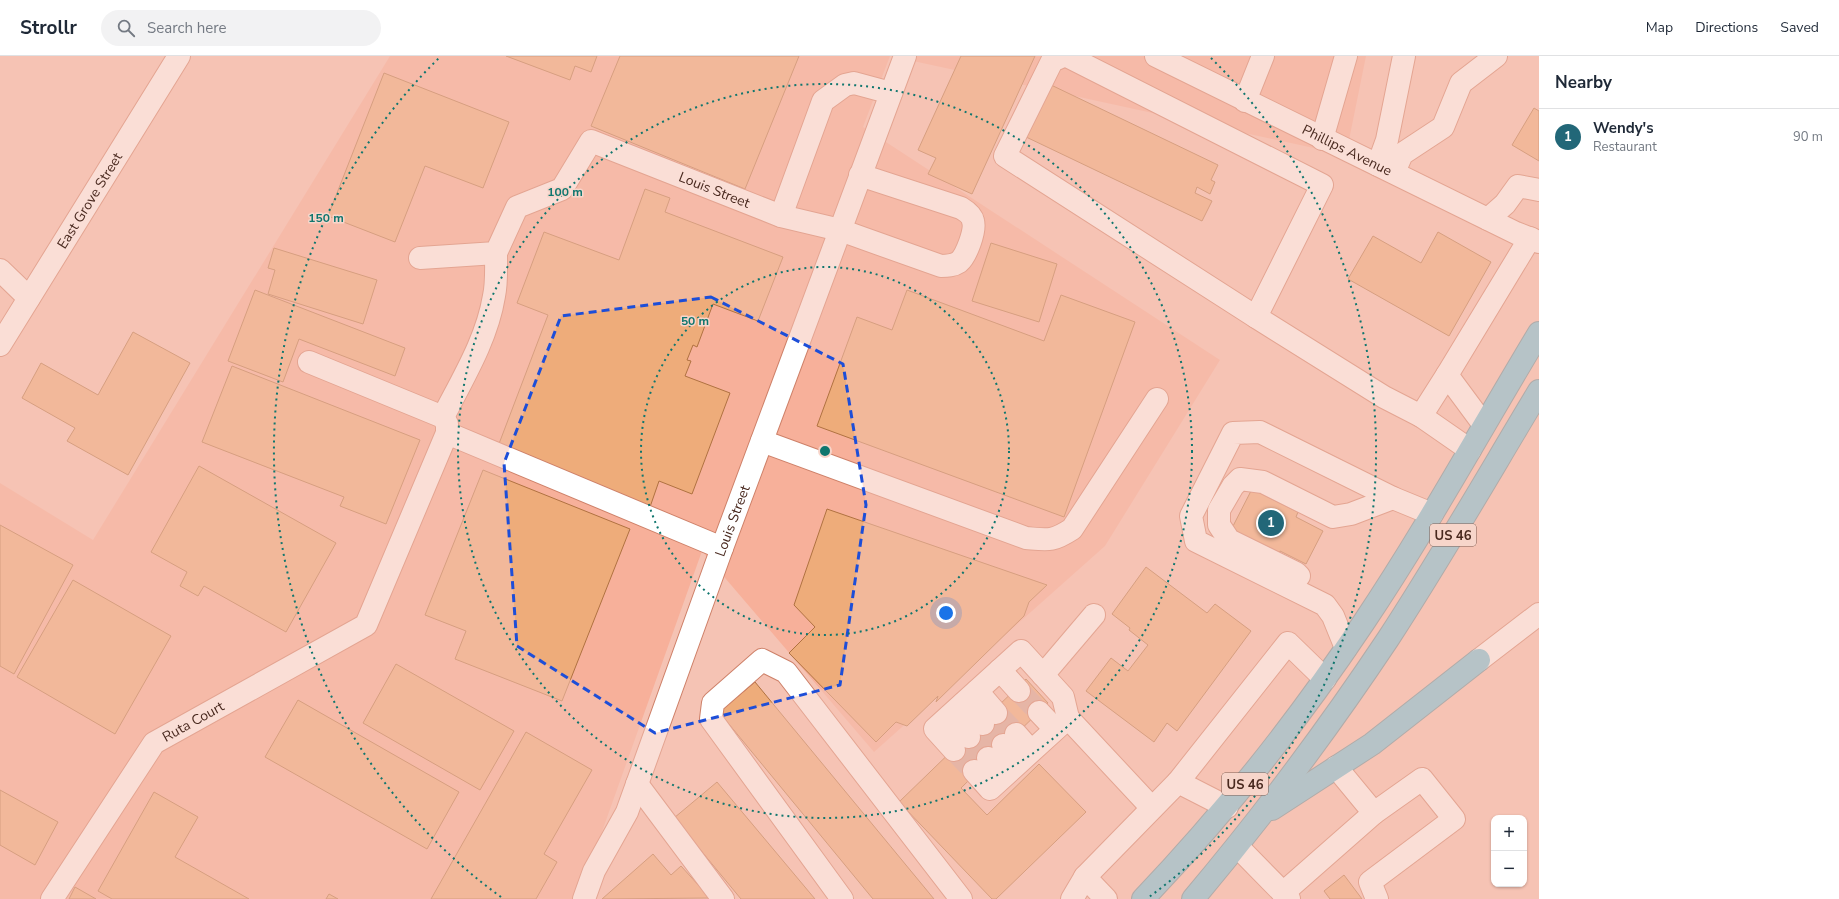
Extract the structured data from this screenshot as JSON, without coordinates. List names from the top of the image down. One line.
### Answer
{"streets":{"highway":["US 46"],"street":["Phillips Avenue","Louis Street","East Grove Street","Ruta Court"]},"crossings":[["Louis Street","Ruta Court"]],"page":{"header":"Strollr","search":"Search here","nav":["Map","Directions","Saved"],"heading":"Nearby","list":[{"mark":"1","name":"Wendy's","note":"Restaurant","value":"90 m"}],"pins":"1","map_buttons":["+","−"]},"rings":["100 m","150 m","50 m"]}
